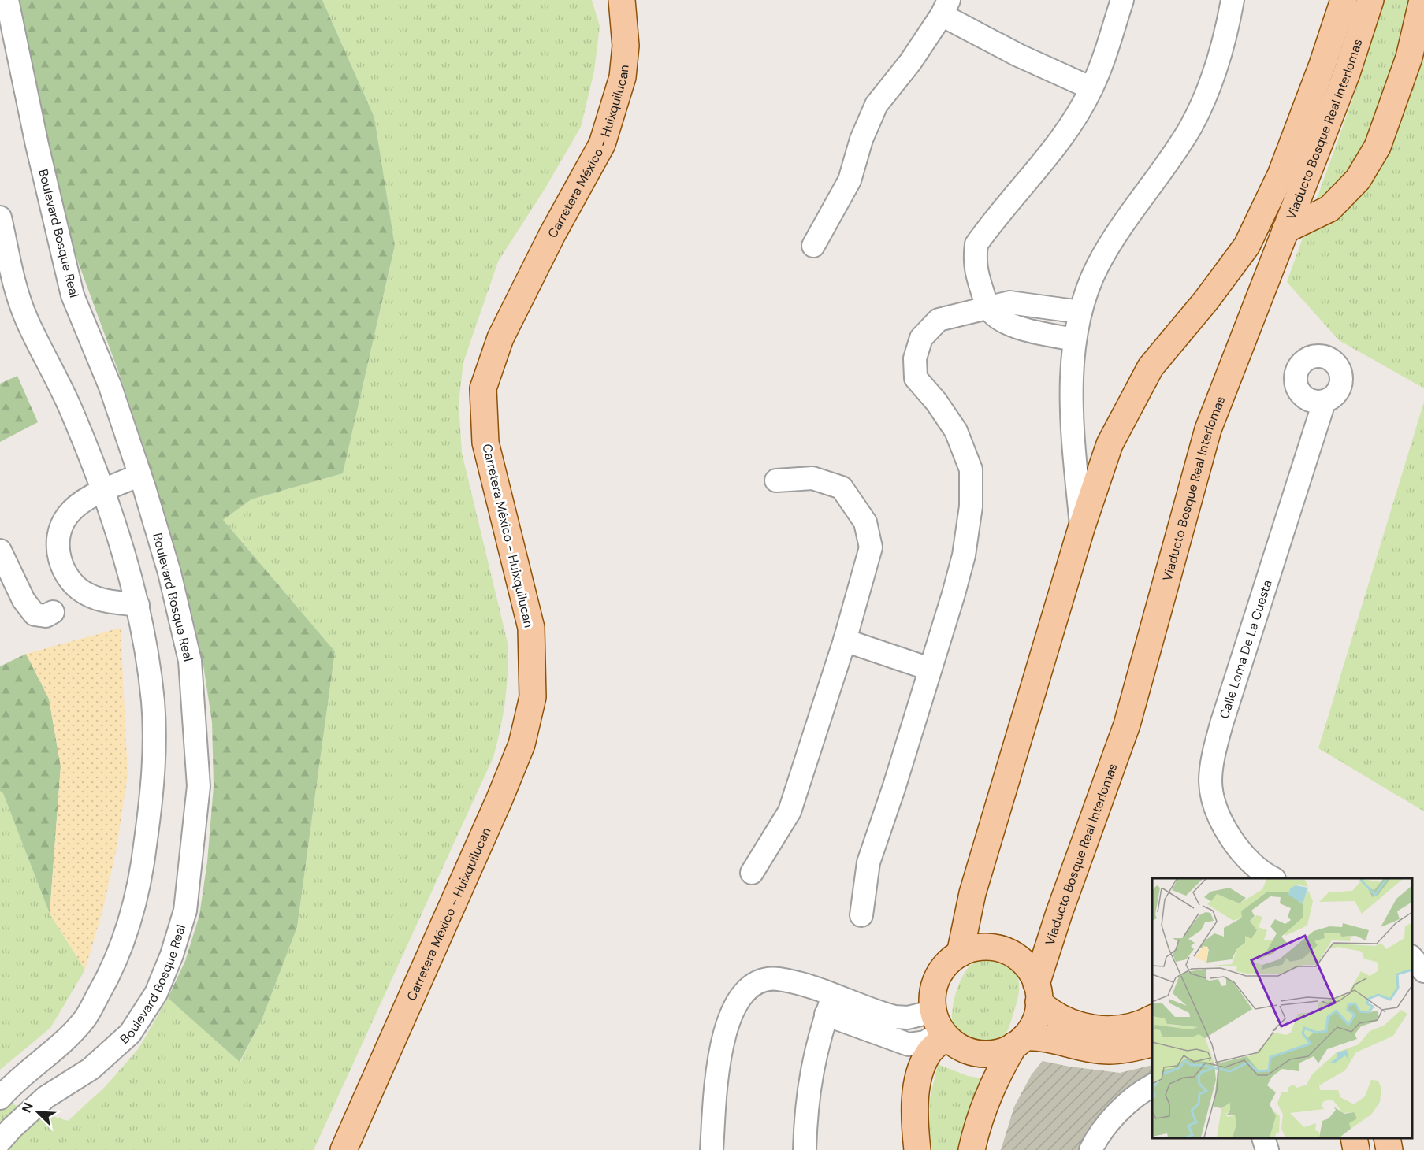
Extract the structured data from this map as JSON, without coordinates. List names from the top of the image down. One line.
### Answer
{"streets":{"main road":["Viaducto Bosque Real Interlomas","Carretera México - Huixquilucan"],"street":["Boulevard Bosque Real","Calle Loma De La Cuesta"]},"north":"top left"}
